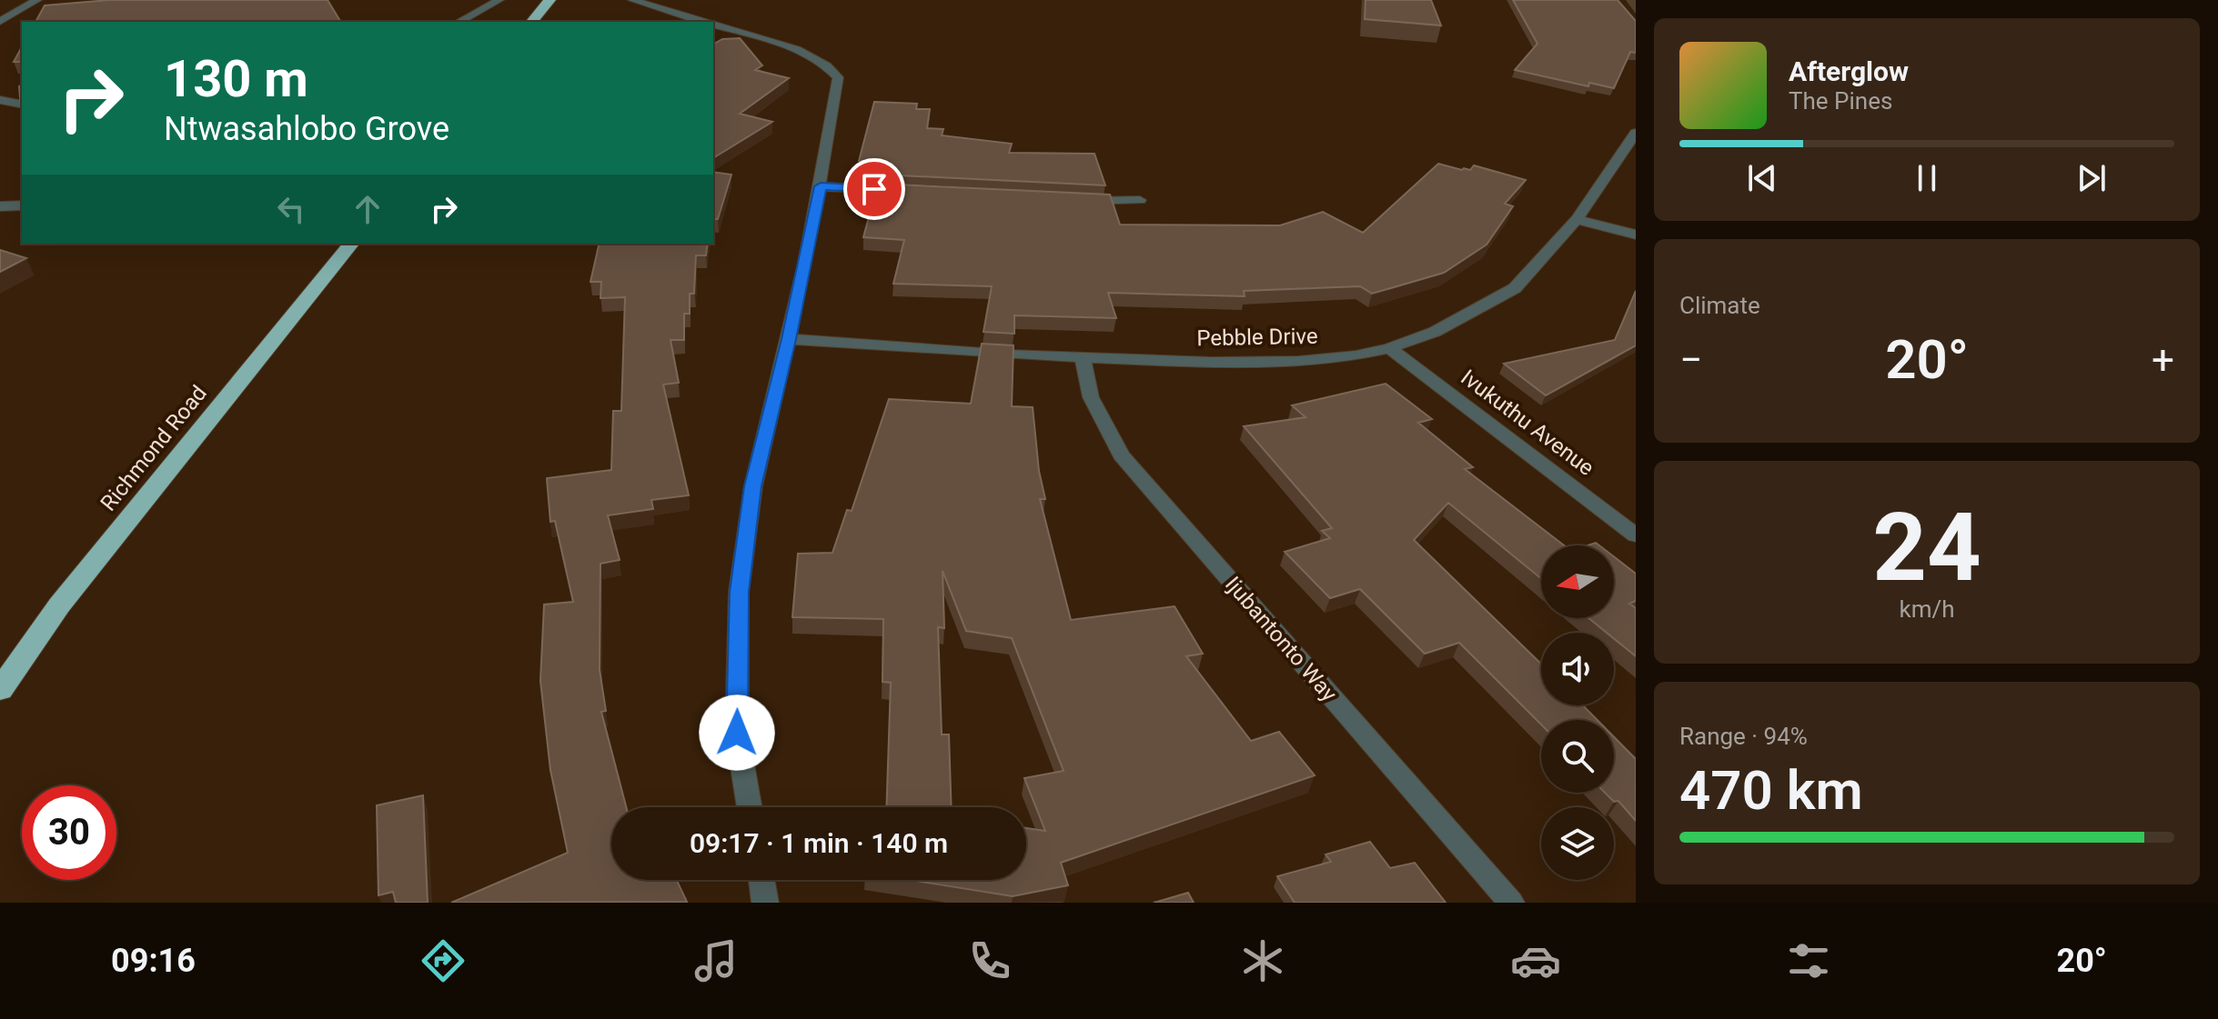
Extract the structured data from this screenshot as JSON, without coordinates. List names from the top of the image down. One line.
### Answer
{"streets":{"highway":["Richmond Road"],"street":["Pebble Drive","Ivukuthu Avenue","Ijubantonto Way"]},"crossings":[["Pebble Drive","Ivukuthu Avenue"],["Pebble Drive","Ijubantonto Way"]],"north":"left","page":{"turn":["130 m","Ntwasahlobo Grove"],"song":["Afterglow","The Pines"],"tile":["Climate",["24","km/h"],["Range · 94%","470 km"]],"heat":["−","20°","+"],"limit":"30","trip":"09:17 · 1 min · 140 m","tabs":["09:16","20°"]}}
